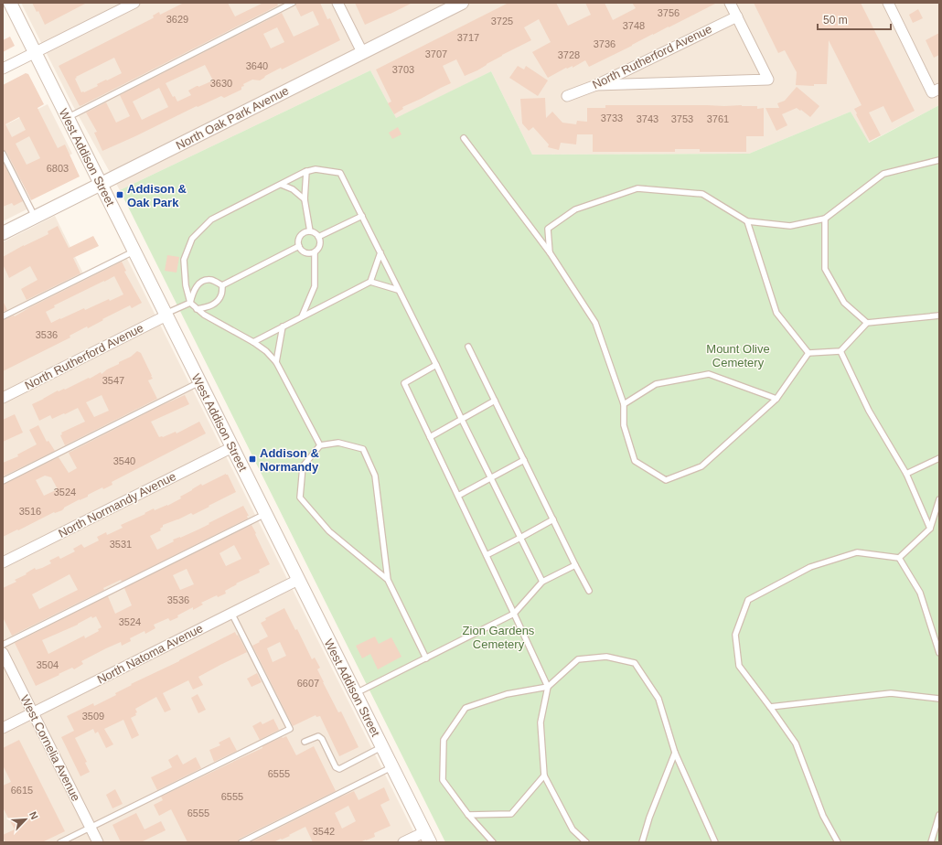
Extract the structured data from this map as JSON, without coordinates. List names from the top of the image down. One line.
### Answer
{"streets":{"street":["North Rutherford Avenue","North Oak Park Avenue","West Addison Street","North Normandy Avenue","North Natoma Avenue","West Cornelia Avenue"]},"crossings":[["North Rutherford Avenue","West Addison Street"],["North Oak Park Avenue","West Addison Street"],["West Addison Street","North Normandy Avenue"],["West Addison Street","North Natoma Avenue"],["North Natoma Avenue","West Cornelia Avenue"]],"parks":["Mount Olive Cemetery","Zion Gardens Cemetery"],"places":{"transit":["Addison & Oak Park","Addison & Normandy"]},"house_numbers":["3756","3629","3725","3748","3717","3736","3707","3728","3640","3703","3630","3733","3743","3753","3761","6803","3536","3547","3540","3524","3516","3531","3536","3524","3504","6607","3509","6555","6615","6555","6555","3542"],"scale_bar":"50 m","north":"top right"}
